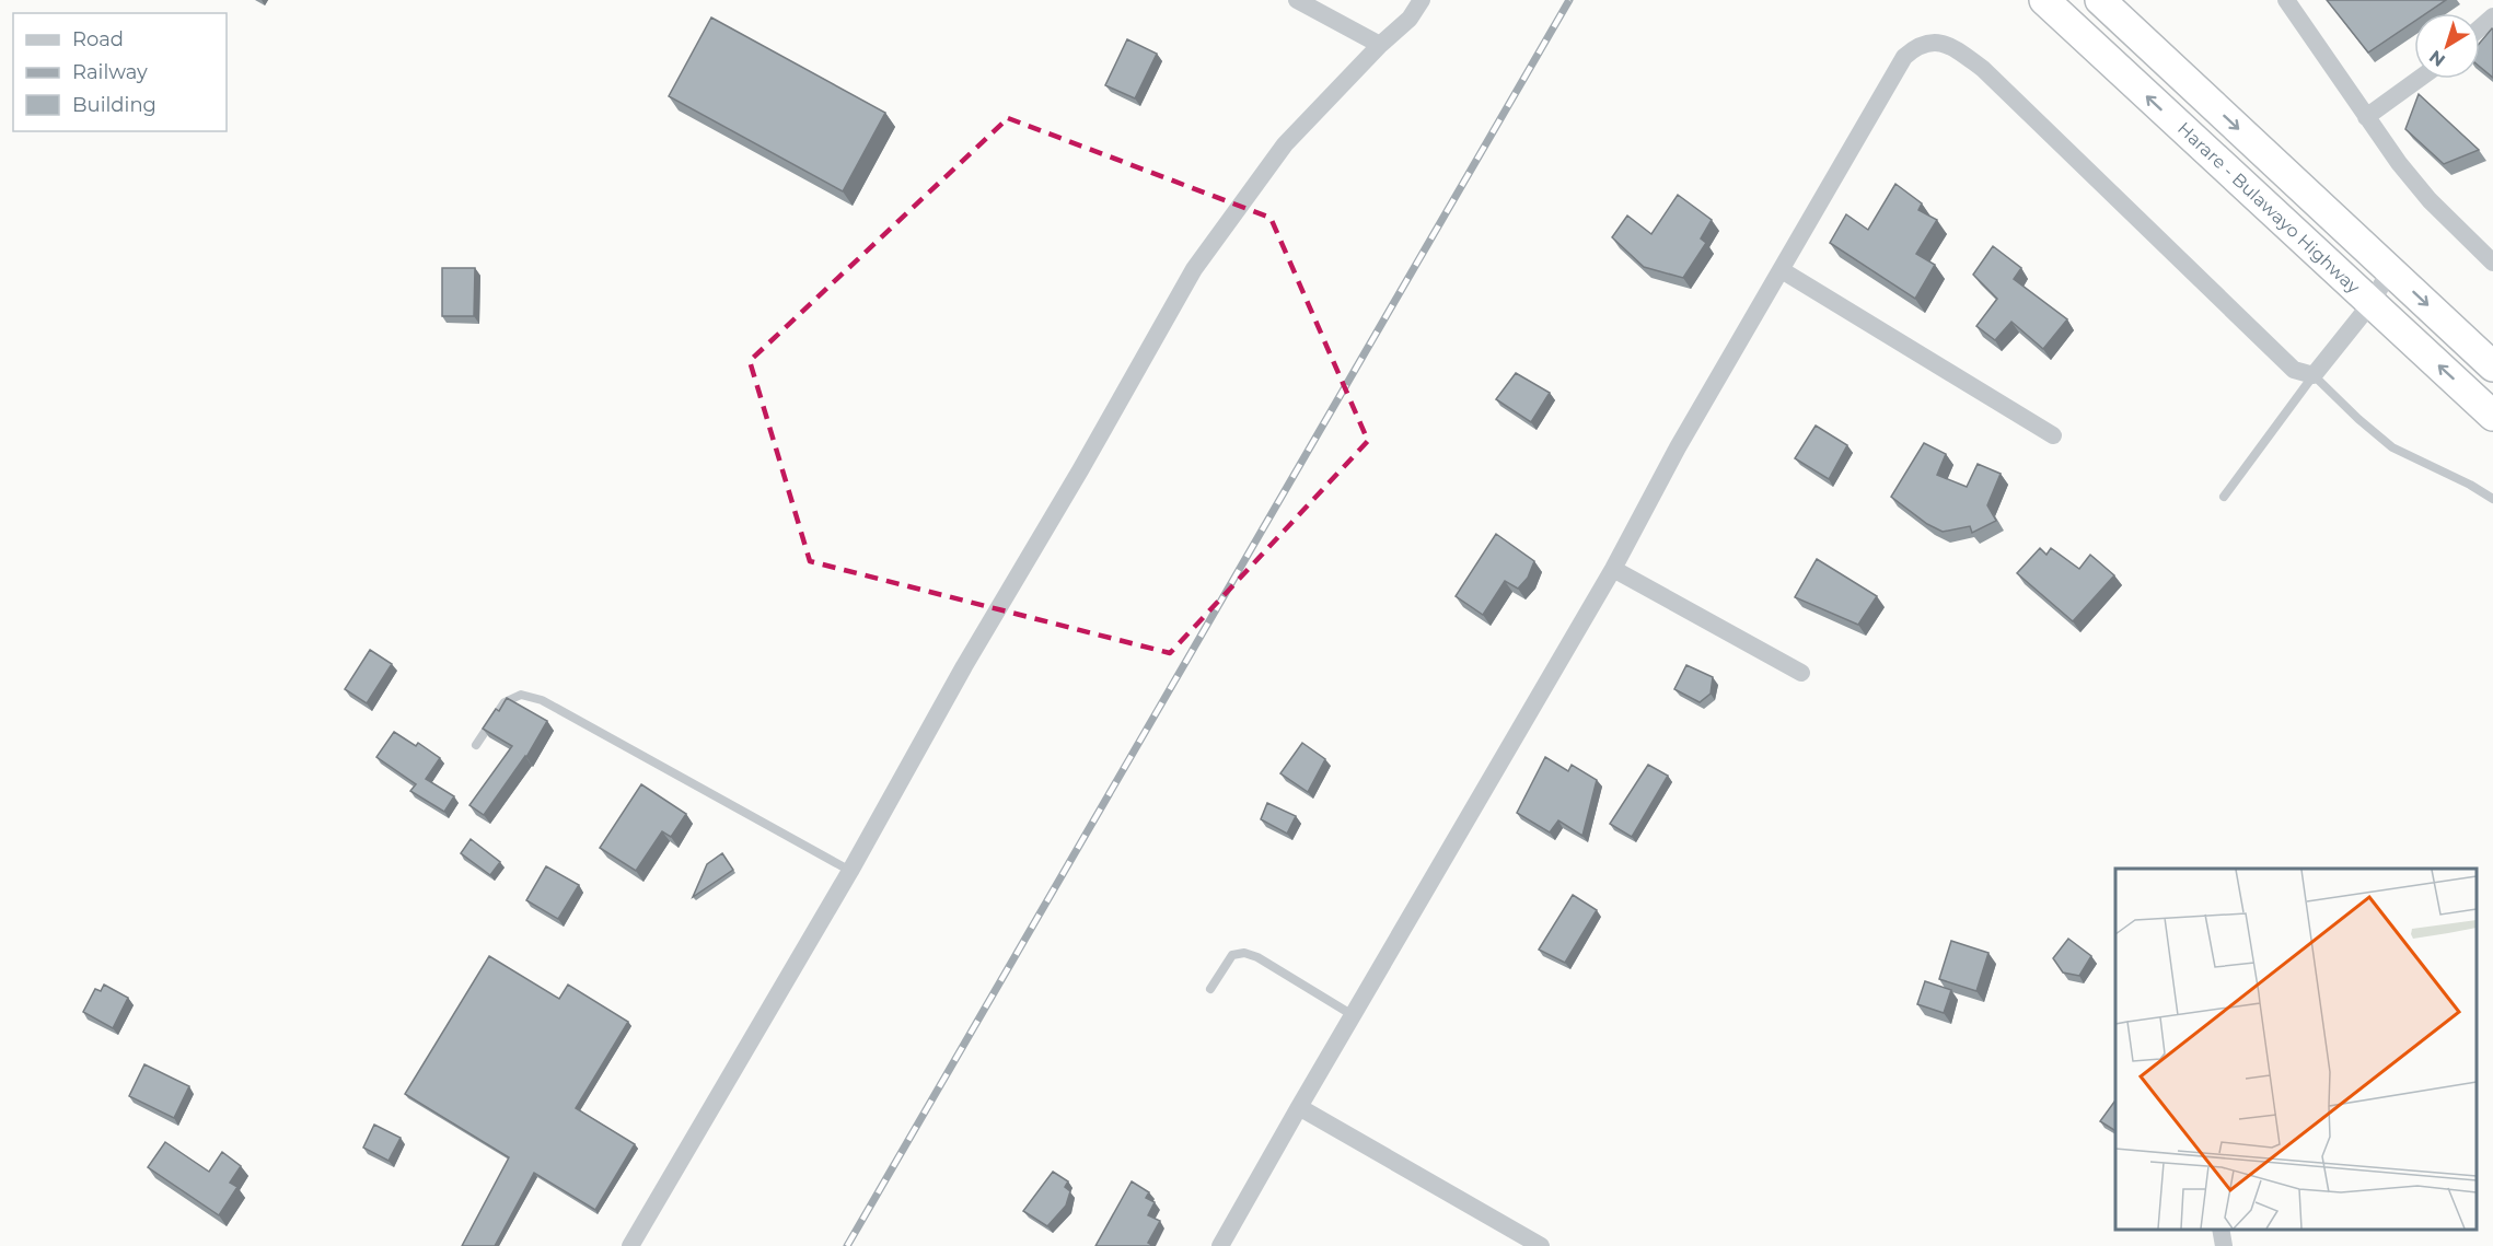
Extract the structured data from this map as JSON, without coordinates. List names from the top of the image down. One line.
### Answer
{"streets":{"highway":["Harare - Bulawayo Highway"]},"legend":["Road","Railway","Building"],"north":"bottom left"}
